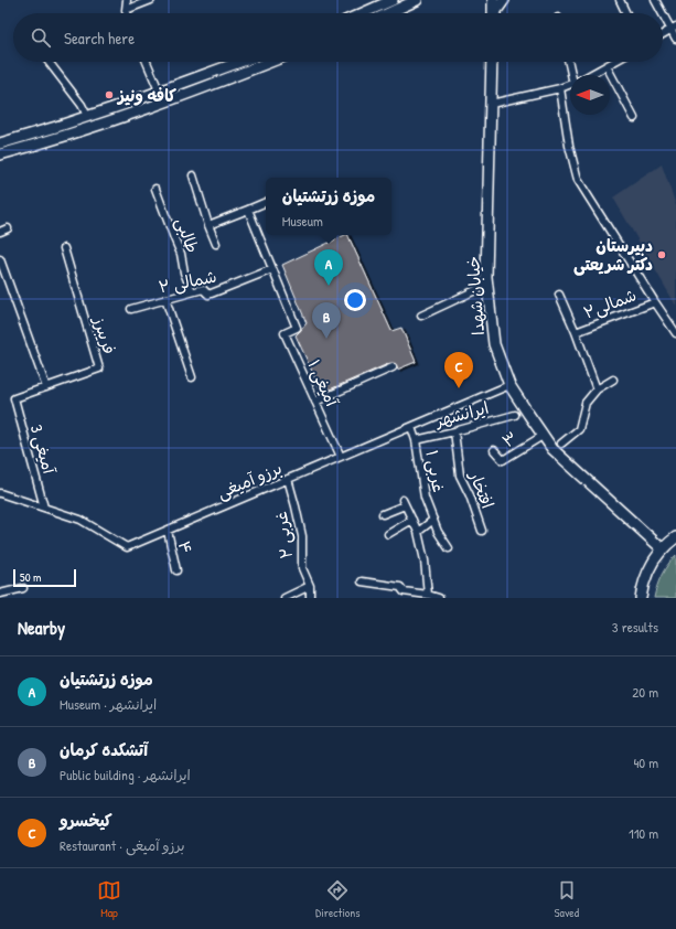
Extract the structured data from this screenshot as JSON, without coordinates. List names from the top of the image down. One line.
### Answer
{"streets":{"main road":["خیابان شهدا"],"street":["طالبی","۲ شمالی","شمالی۲","فریبرز","آمیغی ۱","ایرانشهر","۳","آمیغی 3","۱ غربی","برزو آمیغی","افتخار","۲ غربی","۴"]},"crossings":[["طالبی","۲ شمالی"],["۲ شمالی","آمیغی ۱"],["خیابان شهدا","۳"],["خیابان شهدا","برزو آمیغی"],["فریبرز","آمیغی 3"],["آمیغی ۱","برزو آمیغی"],["ایرانشهر","۱ غربی"],["ایرانشهر","افتخار"],["آمیغی 3","برزو آمیغی"],["۱ غربی","برزو آمیغی"],["برزو آمیغی","۲ غربی"],["برزو آمیغی","۴"]],"places":["کافه ونیز","دبیرستان دکتر شریعتی"],"scale_bar":"50 m","north":"left","page":{"search":"Search here","popup":["موزه زرتشتیان","Museum"],"pins":["A","B","C"],"scale":"50 m","heading":["Nearby","3 results"],"list":[{"mark":"A","name":"موزه زرتشتیان","note":"Museum · ایرانشهر","value":"20 m"},{"mark":"B","name":"آتشکده کرمان","note":"Public building · ایرانشهر","value":"40 m"},{"mark":"C","name":"کیخسرو","note":"Restaurant · برزو آمیغی","value":"110 m"}],"nav":["Map","Directions","Saved"]}}
